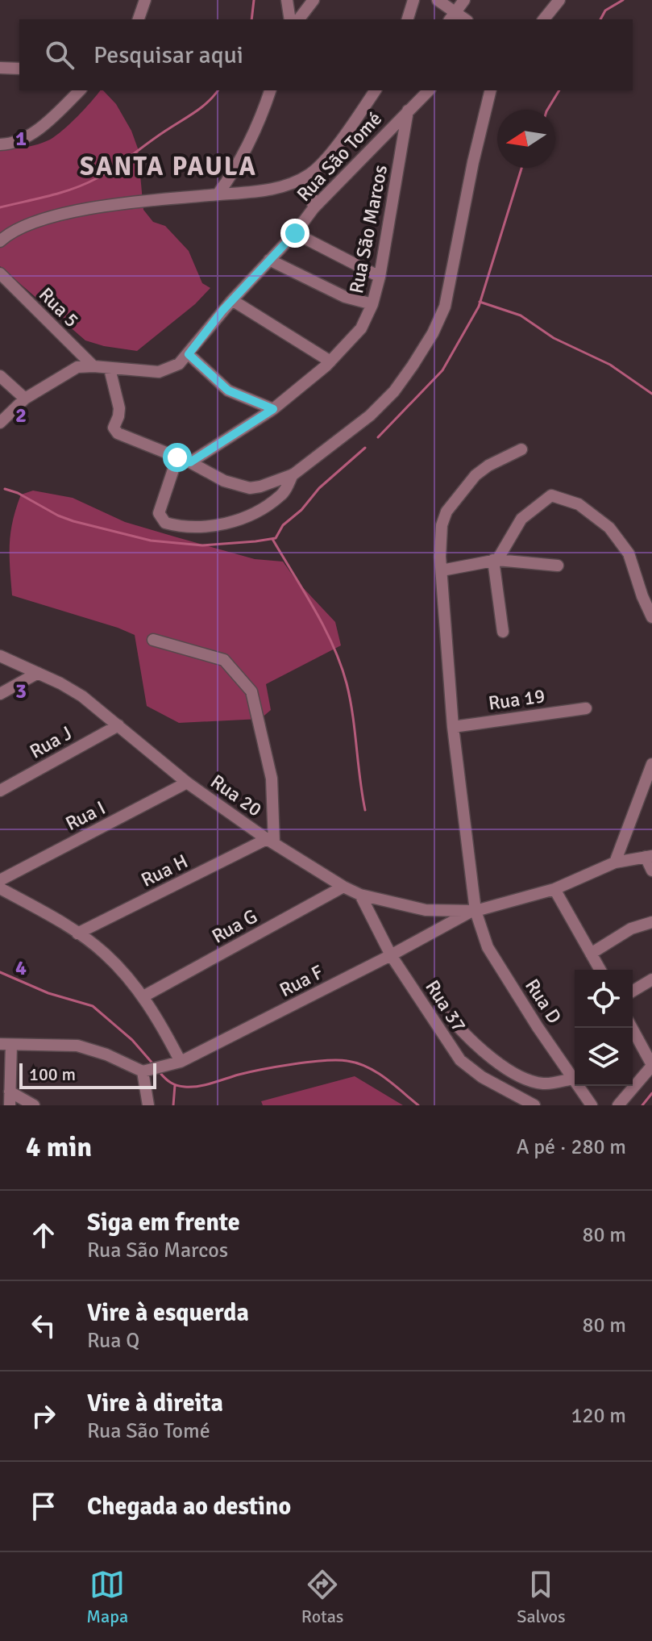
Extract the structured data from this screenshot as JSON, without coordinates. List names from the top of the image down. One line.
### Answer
{"streets":{"street":["Rua São Tomé","Rua São Marcos","Rua 5","Rua 19","Rua J","Rua 20","Rua I","Rua H","Rua G","Rua F","Rua D","Rua 37"]},"crossings":[["Rua São Tomé","Rua São Marcos"],["Rua São Tomé","Rua 5"],["Rua J","Rua 20"],["Rua 20","Rua I"],["Rua 20","Rua H"],["Rua 20","Rua G"],["Rua 20","Rua F"],["Rua 20","Rua D"],["Rua 20","Rua 37"],["Rua F","Rua D"],["Rua F","Rua 37"]],"districts":["SANTA PAULA"],"scale_bar":"100 m","north":"left","page":{"search":"Pesquisar aqui","scale":"100 m","heading":["4 min","A pé · 280 m"],"list":[["Siga em frente","Rua São Marcos","80 m"],["Vire à esquerda","Rua Q","80 m"],["Vire à direita","Rua São Tomé","120 m"],"Chegada ao destino"],"nav":["Mapa","Rotas","Salvos"]},"grid":{"rows":["1","2","3","4"]}}
